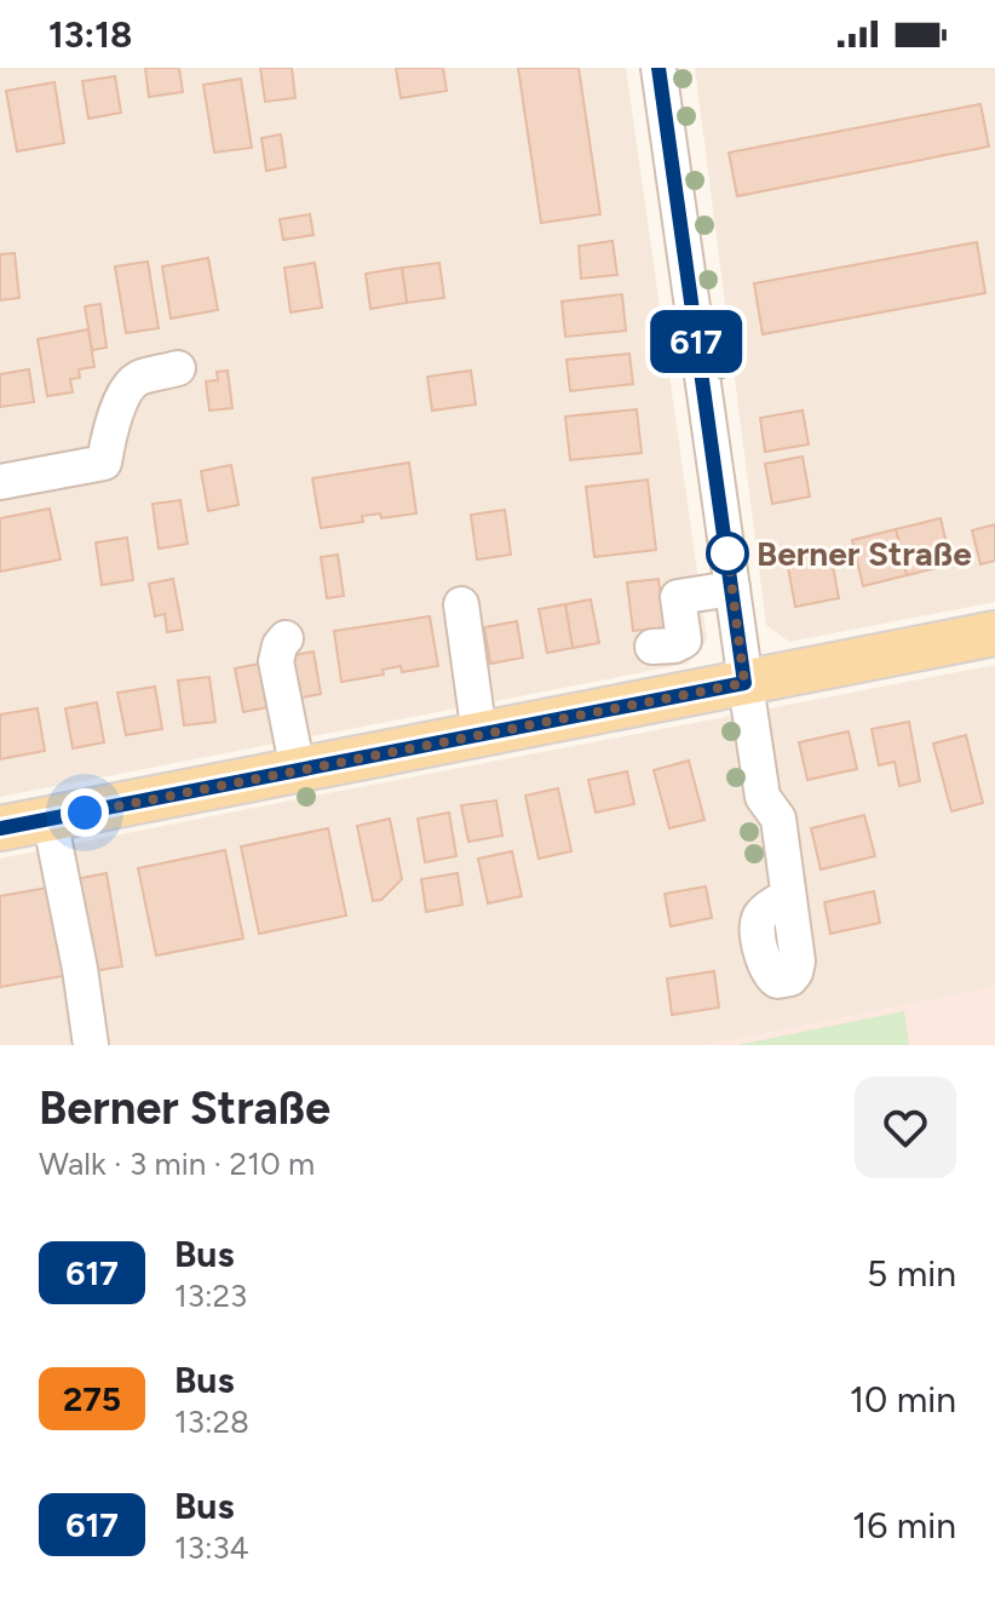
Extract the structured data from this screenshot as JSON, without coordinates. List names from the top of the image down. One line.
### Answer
{"places":["Berner Straße"],"lines":["bus line 617"],"page":{"status":"13:18","on_map":"617","heading":["Berner Straße","Walk · 3 min · 210 m"],"list":[{"mark":"617","name":"Bus","note":"13:23","value":"5 min"},{"mark":"275","name":"Bus","note":"13:28","value":"10 min"},{"mark":"617","name":"Bus","note":"13:34","value":"16 min"}]}}
